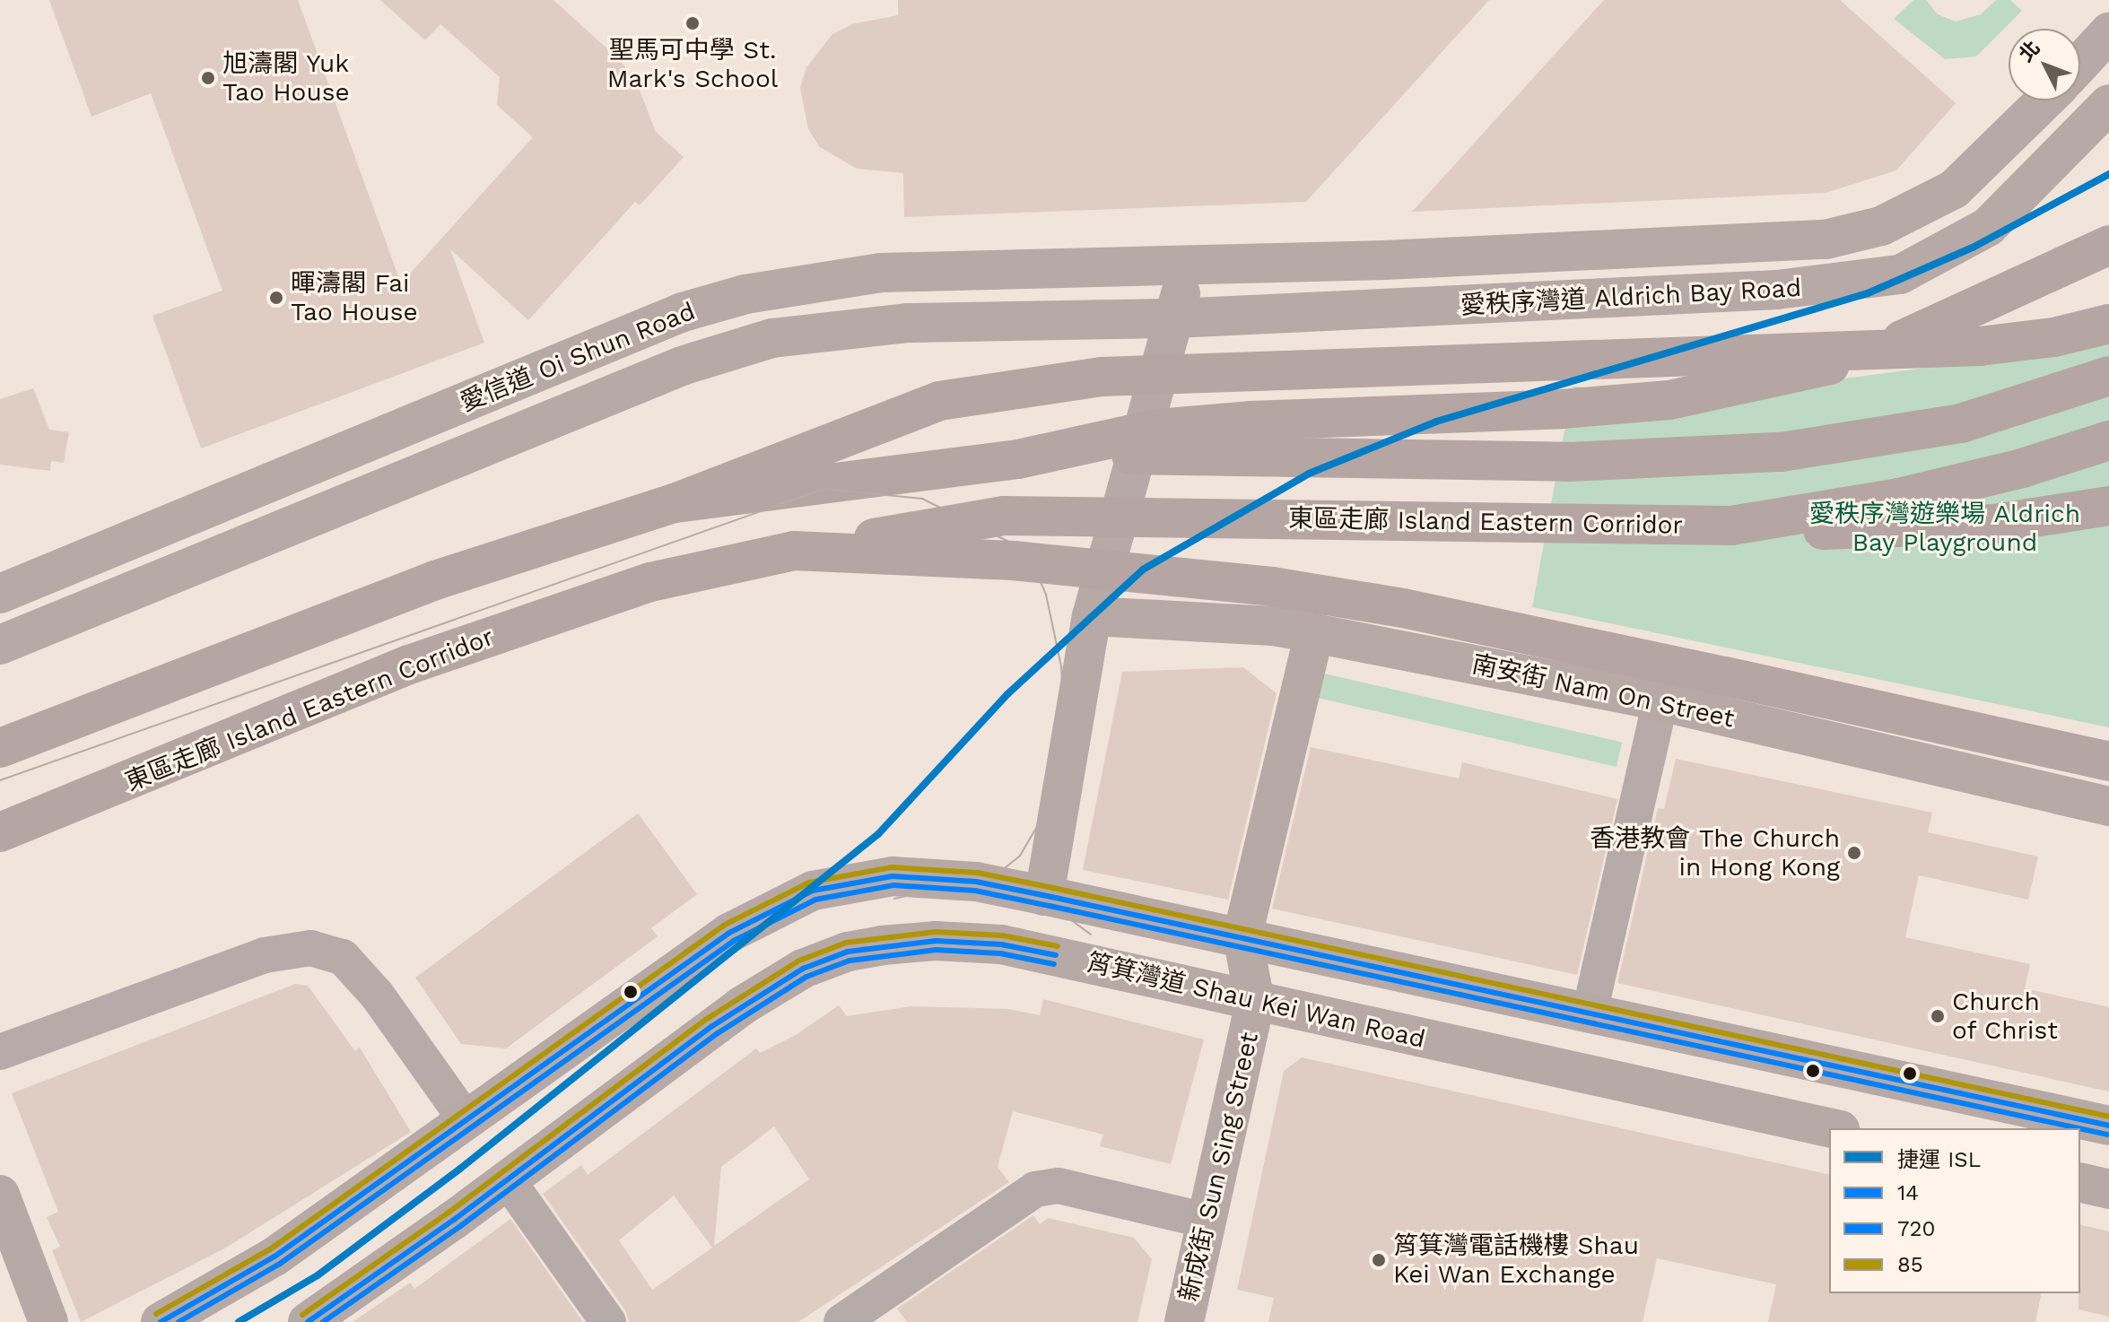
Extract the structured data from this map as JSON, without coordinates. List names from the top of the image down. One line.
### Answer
{"streets":{"highway":["東區走廊 Island Eastern Corridor"],"main road":["愛秩序灣道 Aldrich Bay Road","愛信道 Oi Shun Road","南安街 Nam On Street","筲箕灣道 Shau Kei Wan Road","新成街 Sun Sing Street"]},"crossings":[["愛秩序灣道 Aldrich Bay Road","愛信道 Oi Shun Road"],["南安街 Nam On Street","新成街 Sun Sing Street"],["筲箕灣道 Shau Kei Wan Road","新成街 Sun Sing Street"]],"parks":["愛秩序灣遊樂場 Aldrich Bay Playground"],"places":["聖馬可中學 St. Mark's School","旭濤閣 Yuk Tao House","暉濤閣 Fai Tao House","香港教會 The Church in Hong Kong","Church of Christ","筲箕灣電話機樓 Shau Kei Wan Exchange"],"lines":["metro line ISL","transit line 85","transit line 14","transit line 720"],"legend":["捷運 ISL","14","720","85"],"north":"top left"}
